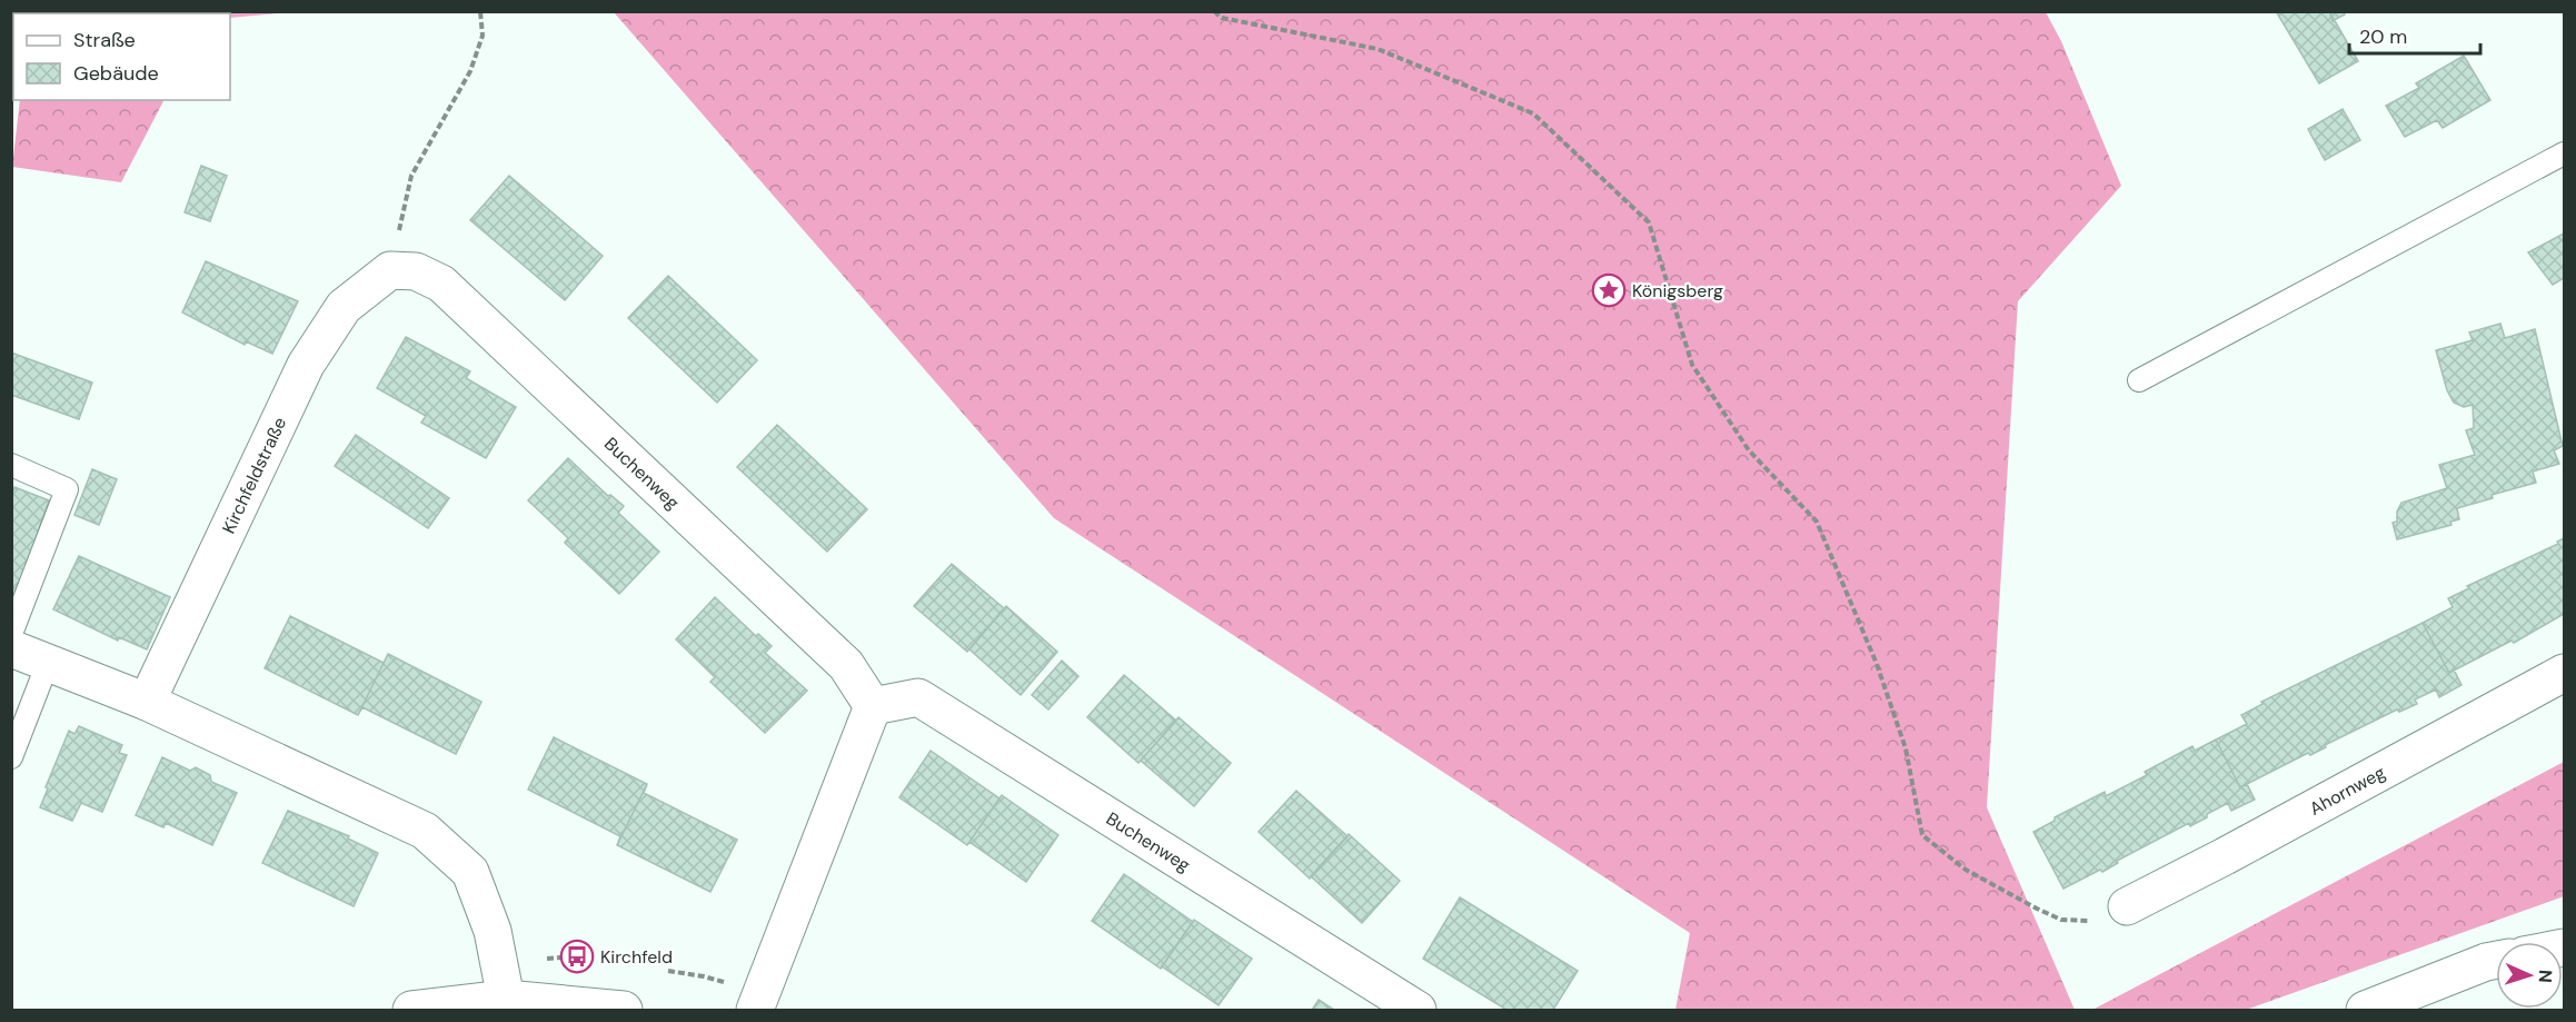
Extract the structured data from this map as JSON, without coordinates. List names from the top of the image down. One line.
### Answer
{"streets":{"street":["Buchenweg","Kirchfeldstraße","Ahornweg"]},"crossings":[["Buchenweg","Kirchfeldstraße"]],"places":{"place":["Königsberg"],"bus stop":["Kirchfeld"]},"legend":["Straße","Gebäude"],"scale_bar":"20 m","north":"right"}
